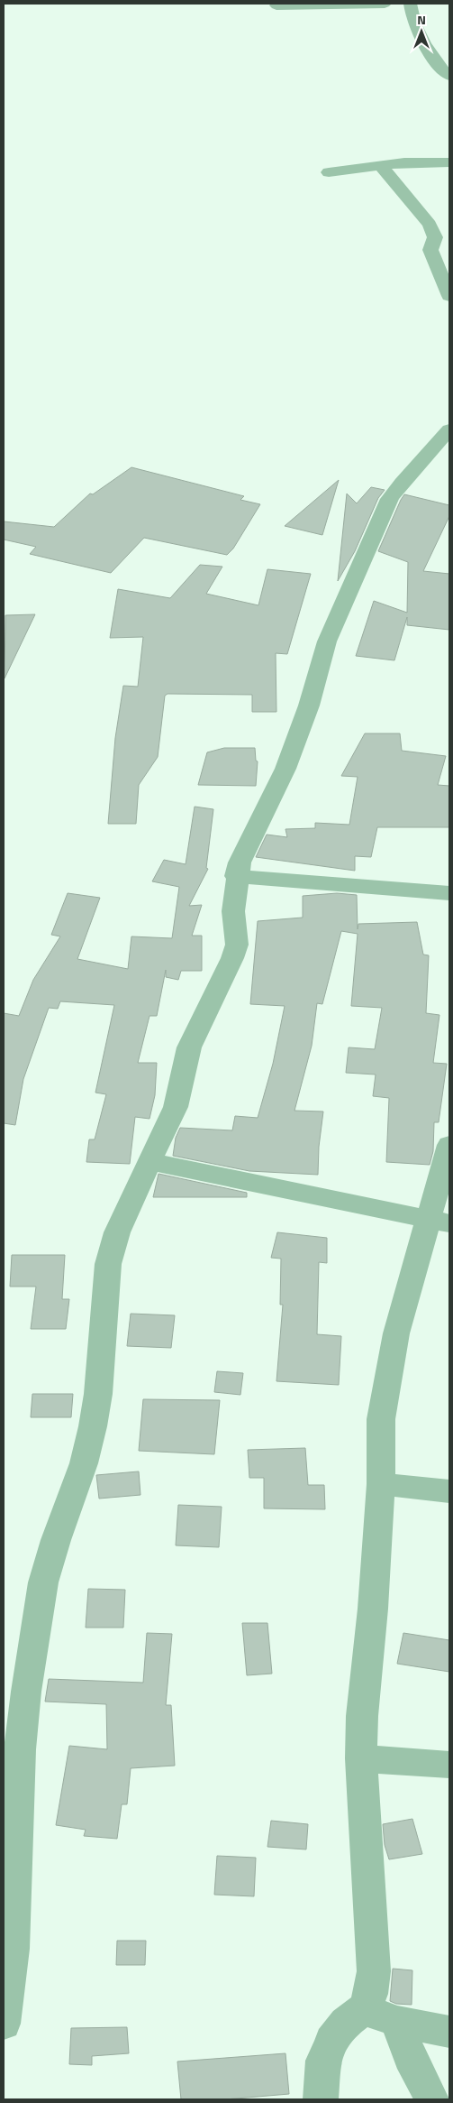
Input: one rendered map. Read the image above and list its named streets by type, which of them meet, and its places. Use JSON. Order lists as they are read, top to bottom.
{
  "north": "top"
}
